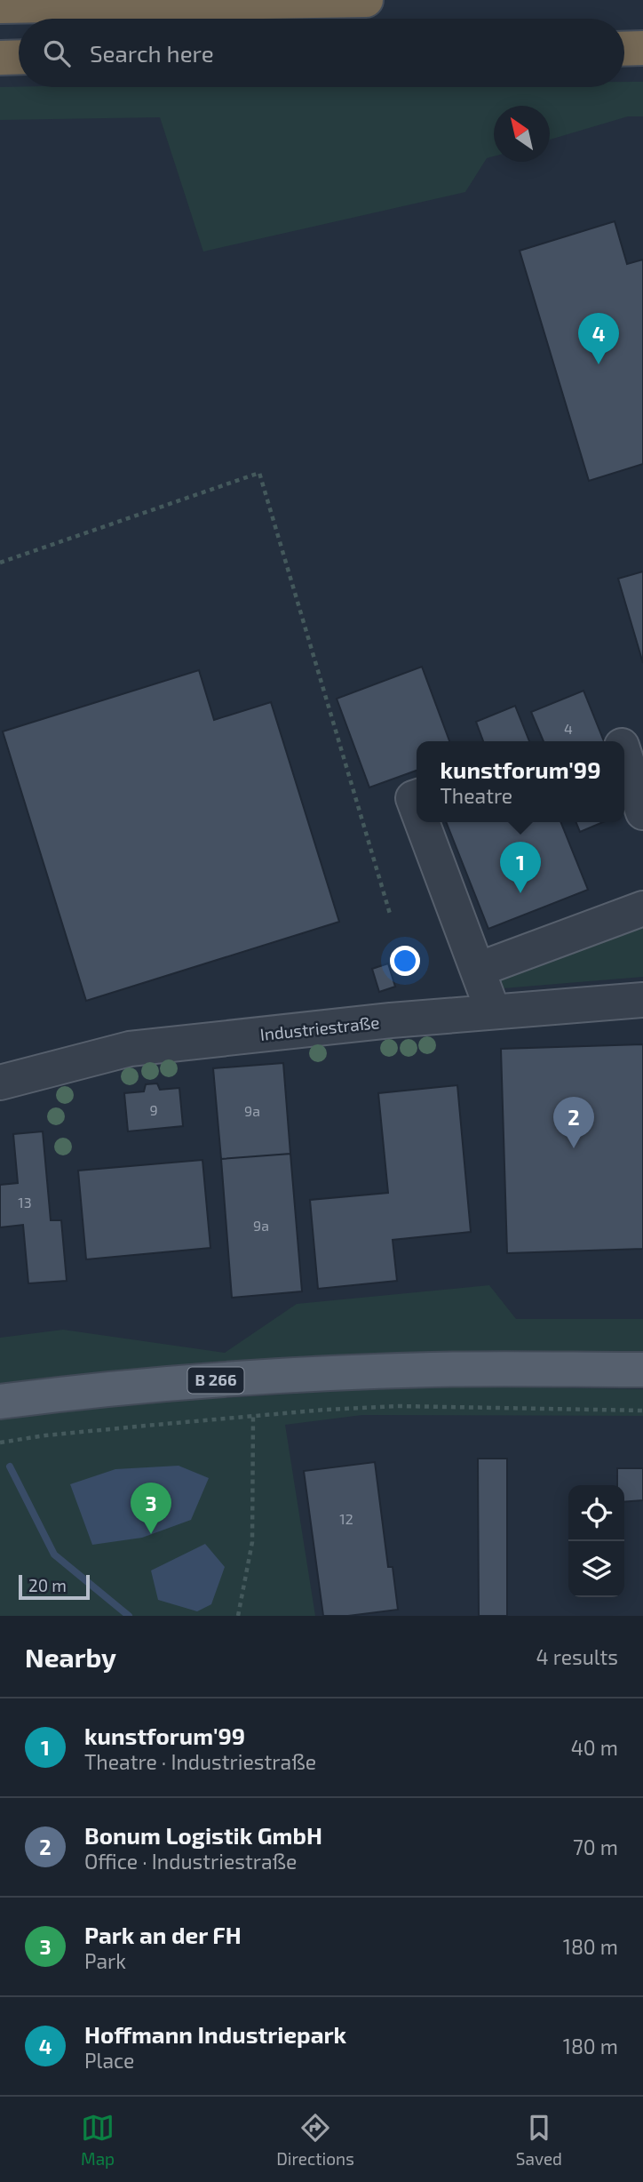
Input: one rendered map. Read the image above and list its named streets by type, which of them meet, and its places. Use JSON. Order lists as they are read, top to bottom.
{
  "streets": {
    "main road": ["B 266"],
    "street": ["Industriestraße"]
  },
  "house_numbers": [
    "4",
    "9",
    "9a",
    "13",
    "9a",
    "12"
  ],
  "scale_bar": "20 m",
  "north": "top left",
  "page": {
    "search": "Search here",
    "pins": [
      "4",
      "1",
      "2",
      "3"
    ],
    "popup": ["kunstforum'99", "Theatre"],
    "scale": "20 m",
    "heading": ["Nearby", "4 results"],
    "list": [
      {
        "mark": "1",
        "name": "kunstforum'99",
        "note": "Theatre · Industriestraße",
        "value": "40 m"
      },
      {
        "mark": "2",
        "name": "Bonum Logistik GmbH",
        "note": "Office · Industriestraße",
        "value": "70 m"
      },
      {
        "mark": "3",
        "name": "Park an der FH",
        "note": "Park",
        "value": "180 m"
      },
      {
        "mark": "4",
        "name": "Hoffmann Industriepark",
        "note": "Place",
        "value": "180 m"
      }
    ],
    "nav": ["Map", "Directions", "Saved"]
  }
}
